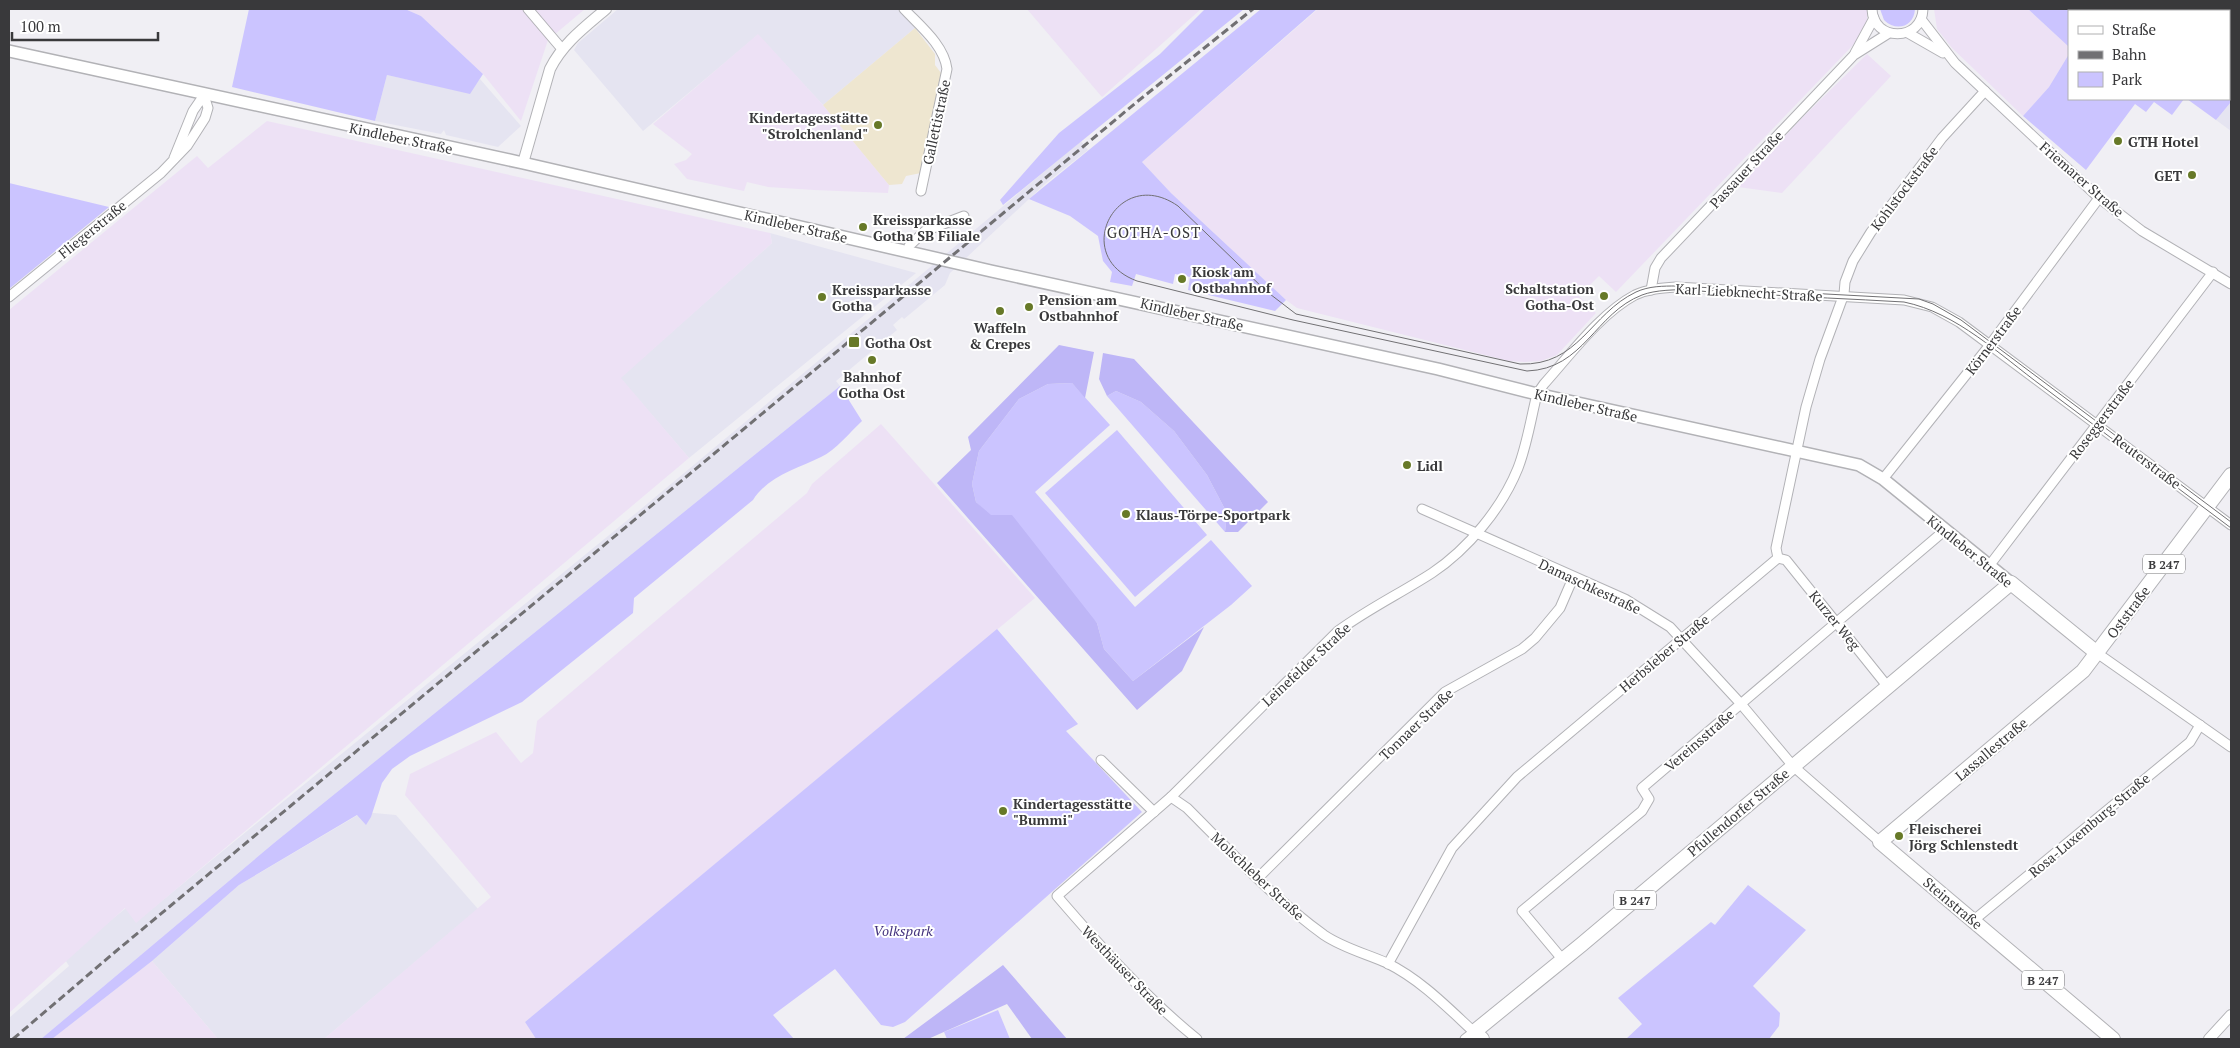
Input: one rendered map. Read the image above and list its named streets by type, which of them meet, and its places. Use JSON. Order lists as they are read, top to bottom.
{
  "streets": {
    "main road": [
      "Kindleber Straße",
      "B 247",
      "Oststraße",
      "Lassallestraße",
      "Pfullendorfer Straße",
      "Steinstraße"
    ],
    "street": [
      "Gallettistraße",
      "Passauer Straße",
      "Friemarer Straße",
      "Kohlstockstraße",
      "Fliegerstraße",
      "Karl-Liebknecht-Straße",
      "Körnerstraße",
      "Roseggerstraße",
      "Reuterstraße",
      "Damaschkestraße",
      "Kurzer Weg",
      "Herbsleber Straße",
      "Leinefelder Straße",
      "Tonnaer Straße",
      "Vereinsstraße",
      "Rosa-Luxemburg-Straße",
      "Molschleber Straße",
      "Westhäuser Straße"
    ]
  },
  "crossings": [
    ["Kindleber Straße", "Fliegerstraße"],
    ["Kindleber Straße", "Karl-Liebknecht-Straße"],
    ["Kindleber Straße", "Körnerstraße"],
    ["Kindleber Straße", "Roseggerstraße"],
    ["Kindleber Straße", "Oststraße"],
    ["Kindleber Straße", "Leinefelder Straße"],
    ["Kindleber Straße", "Vereinsstraße"],
    ["Kindleber Straße", "Lassallestraße"],
    ["Kindleber Straße", "Pfullendorfer Straße"],
    ["Kindleber Straße", "Rosa-Luxemburg-Straße"],
    ["Passauer Straße", "Friemarer Straße"],
    ["Passauer Straße", "Karl-Liebknecht-Straße"],
    ["Friemarer Straße", "Kohlstockstraße"],
    ["Friemarer Straße", "Körnerstraße"],
    ["Friemarer Straße", "Roseggerstraße"],
    ["Kohlstockstraße", "Karl-Liebknecht-Straße"],
    ["Karl-Liebknecht-Straße", "Körnerstraße"],
    ["Karl-Liebknecht-Straße", "Reuterstraße"],
    ["Karl-Liebknecht-Straße", "Leinefelder Straße"],
    ["Körnerstraße", "Reuterstraße"],
    ["Roseggerstraße", "Reuterstraße"],
    ["Reuterstraße", "Oststraße"],
    ["Damaschkestraße", "Herbsleber Straße"],
    ["Damaschkestraße", "Leinefelder Straße"],
    ["Damaschkestraße", "Tonnaer Straße"],
    ["Damaschkestraße", "Vereinsstraße"],
    ["Damaschkestraße", "Pfullendorfer Straße"],
    ["Damaschkestraße", "Steinstraße"],
    ["Oststraße", "Lassallestraße"],
    ["Kurzer Weg", "Herbsleber Straße"],
    ["Kurzer Weg", "Vereinsstraße"],
    ["Kurzer Weg", "Pfullendorfer Straße"],
    ["Herbsleber Straße", "Molschleber Straße"],
    ["Leinefelder Straße", "Molschleber Straße"],
    ["Leinefelder Straße", "Westhäuser Straße"],
    ["Tonnaer Straße", "Molschleber Straße"],
    ["Vereinsstraße", "Pfullendorfer Straße"],
    ["Lassallestraße", "Steinstraße"],
    ["Pfullendorfer Straße", "Molschleber Straße"],
    ["Pfullendorfer Straße", "Steinstraße"],
    ["Rosa-Luxemburg-Straße", "Steinstraße"]
  ],
  "districts": ["GOTHA-OST"],
  "parks": ["Volkspark"],
  "places": {
    "other": [
      "Kindertagesstätte \"Strolchenland\"",
      "GTH Hotel",
      "GET",
      "Kreissparkasse Gotha SB Filiale",
      "Kiosk am Ostbahnhof",
      "Schaltstation Gotha-Ost",
      "Kreissparkasse Gotha",
      "Pension am Ostbahnhof",
      "Waffeln & Crepes",
      "Bahnhof Gotha Ost",
      "Lidl",
      "Klaus-Törpe-Sportpark",
      "Kindertagesstätte \"Bummi\"",
      "Fleischerei Jörg Schlenstedt"
    ],
    "transit": ["Gotha Ost"]
  },
  "legend": ["Straße", "Bahn", "Park"],
  "scale_bar": "100 m"
}
